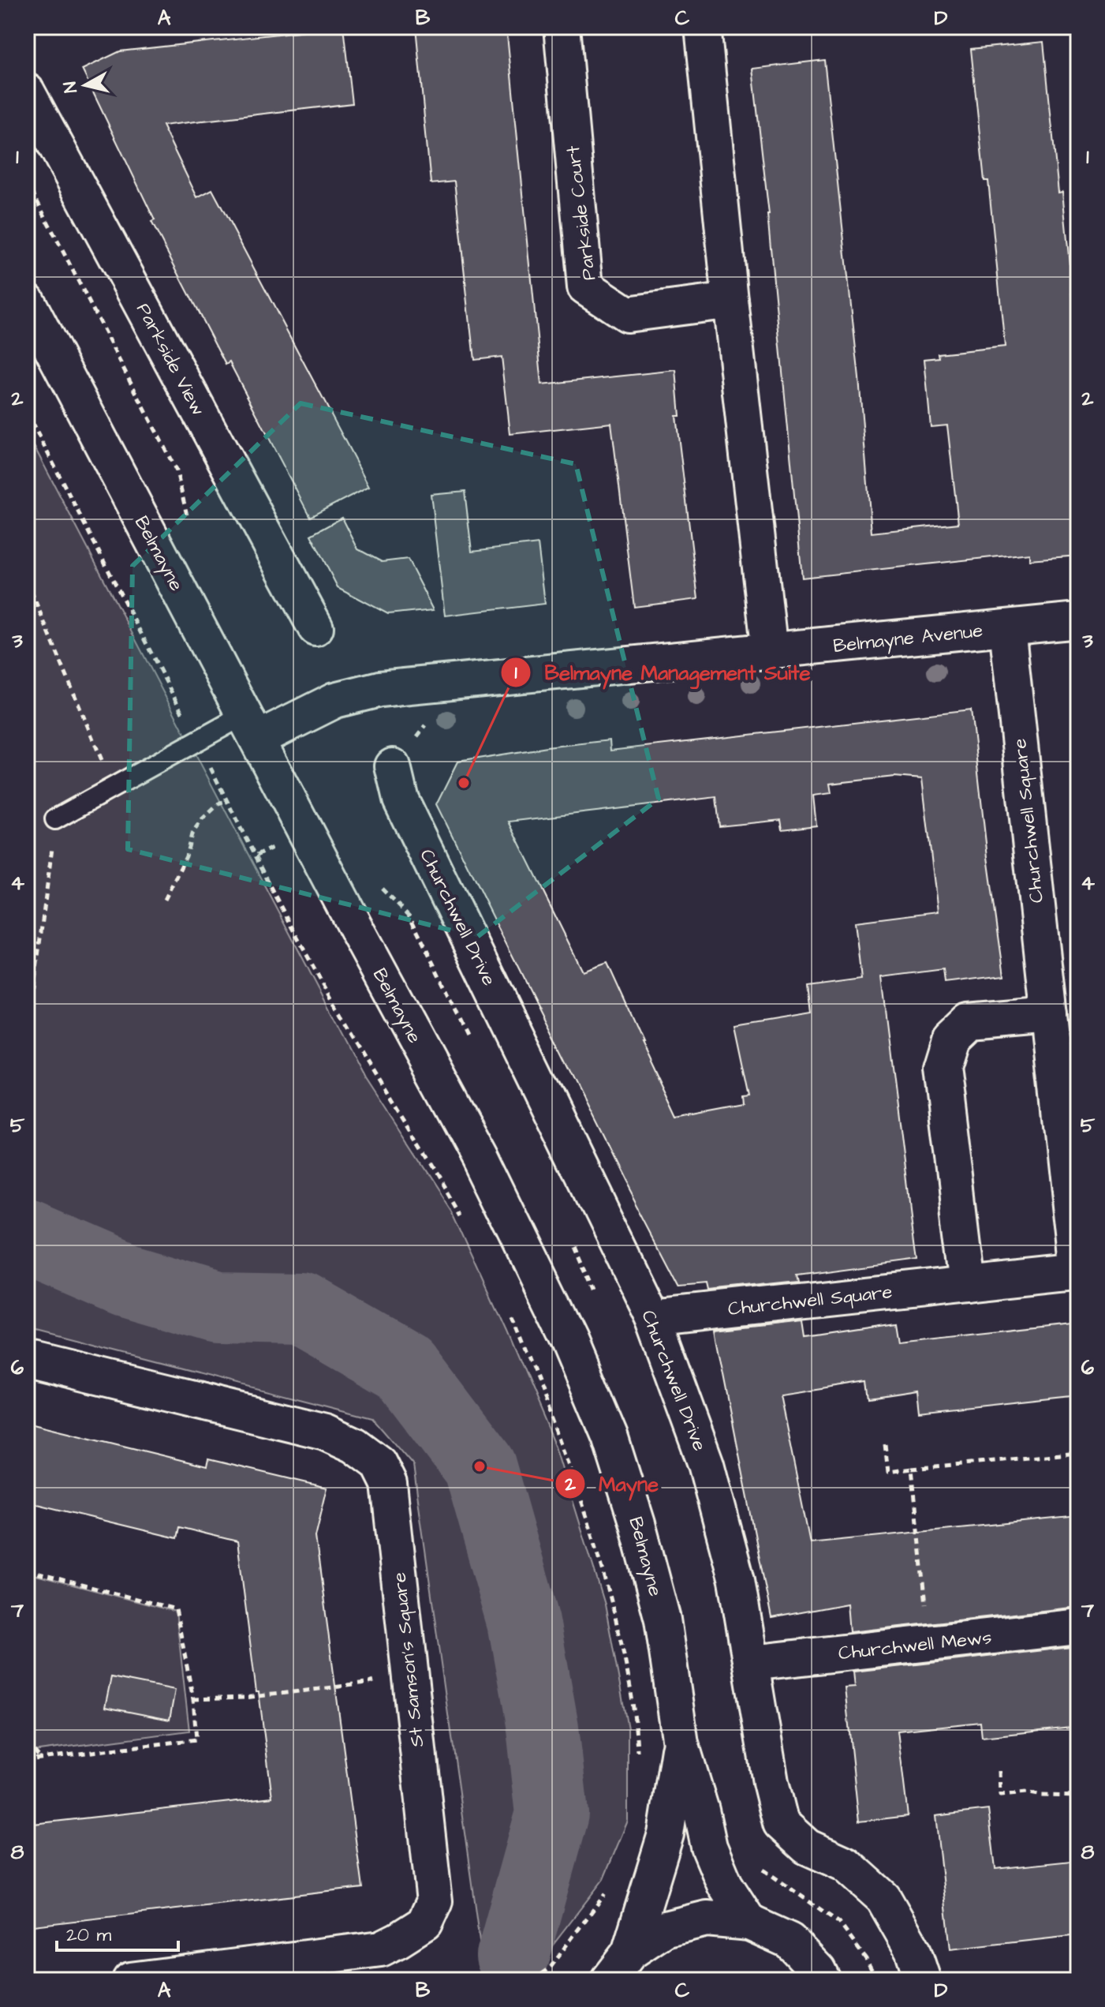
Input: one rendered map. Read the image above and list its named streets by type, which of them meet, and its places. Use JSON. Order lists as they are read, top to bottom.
{
  "streets": {
    "street": [
      "Parkside Court",
      "Parkside View",
      "Belmayne",
      "Belmayne Avenue",
      "Churchwell Square",
      "Churchwell Drive",
      "Churchwell Mews",
      "St Samson's Square"
    ]
  },
  "crossings": [
    ["Belmayne", "Belmayne Avenue"],
    ["Belmayne Avenue", "Churchwell Square"],
    ["Churchwell Square", "Churchwell Drive"],
    ["Churchwell Drive", "Churchwell Mews"]
  ],
  "places": ["Belmayne Management Suite", "Mayne"],
  "scale_bar": "20 m",
  "north": "left",
  "grid": {
    "columns": [
      "A",
      "B",
      "C",
      "D"
    ],
    "rows": [
      "1",
      "2",
      "3",
      "4",
      "5",
      "6",
      "7",
      "8"
    ]
  }
}
